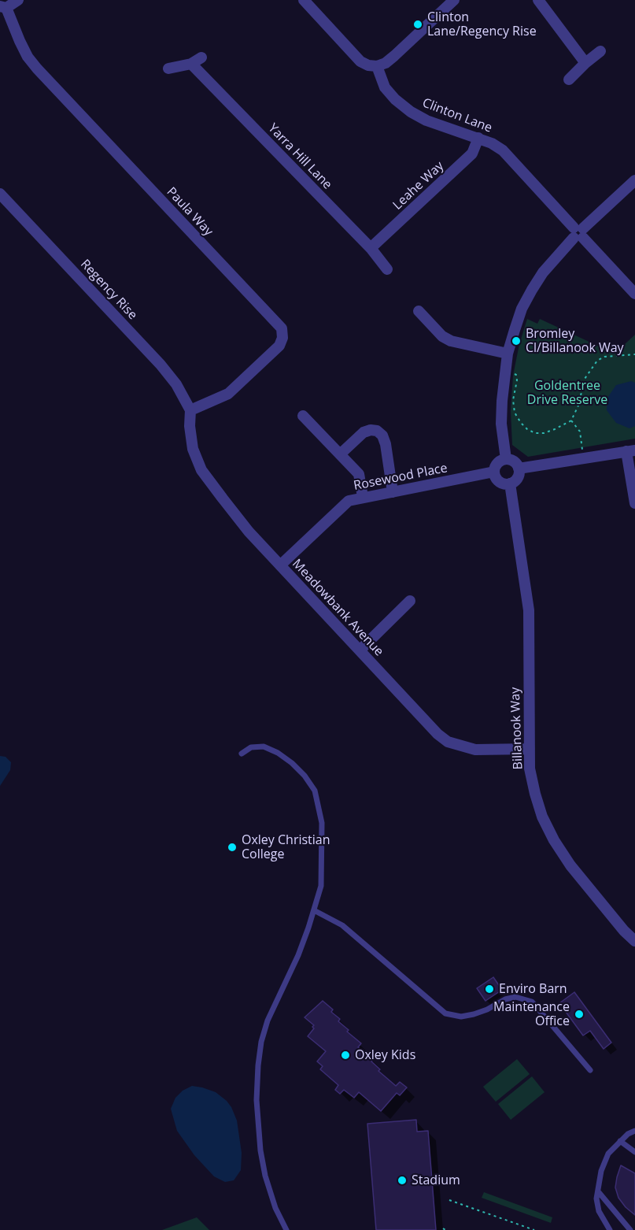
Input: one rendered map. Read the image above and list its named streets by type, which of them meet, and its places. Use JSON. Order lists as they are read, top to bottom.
{
  "streets": {
    "street": [
      "Clinton Lane",
      "Yarra Hill Lane",
      "Leahe Way",
      "Paula Way",
      "Regency Rise",
      "Rosewood Place",
      "Meadowbank Avenue",
      "Billanook Way"
    ]
  },
  "crossings": [
    ["Clinton Lane", "Leahe Way"],
    ["Yarra Hill Lane", "Leahe Way"],
    ["Paula Way", "Regency Rise"],
    ["Paula Way", "Meadowbank Avenue"],
    ["Regency Rise", "Meadowbank Avenue"],
    ["Rosewood Place", "Meadowbank Avenue"],
    ["Rosewood Place", "Billanook Way"],
    ["Meadowbank Avenue", "Billanook Way"]
  ],
  "parks": ["Goldentree Drive Reserve"],
  "places": [
    "Clinton Lane/Regency Rise",
    "Bromley Cl/Billanook Way",
    "Oxley Christian College",
    "Enviro Barn",
    "Maintenance Office",
    "Oxley Kids",
    "Stadium"
  ]
}
